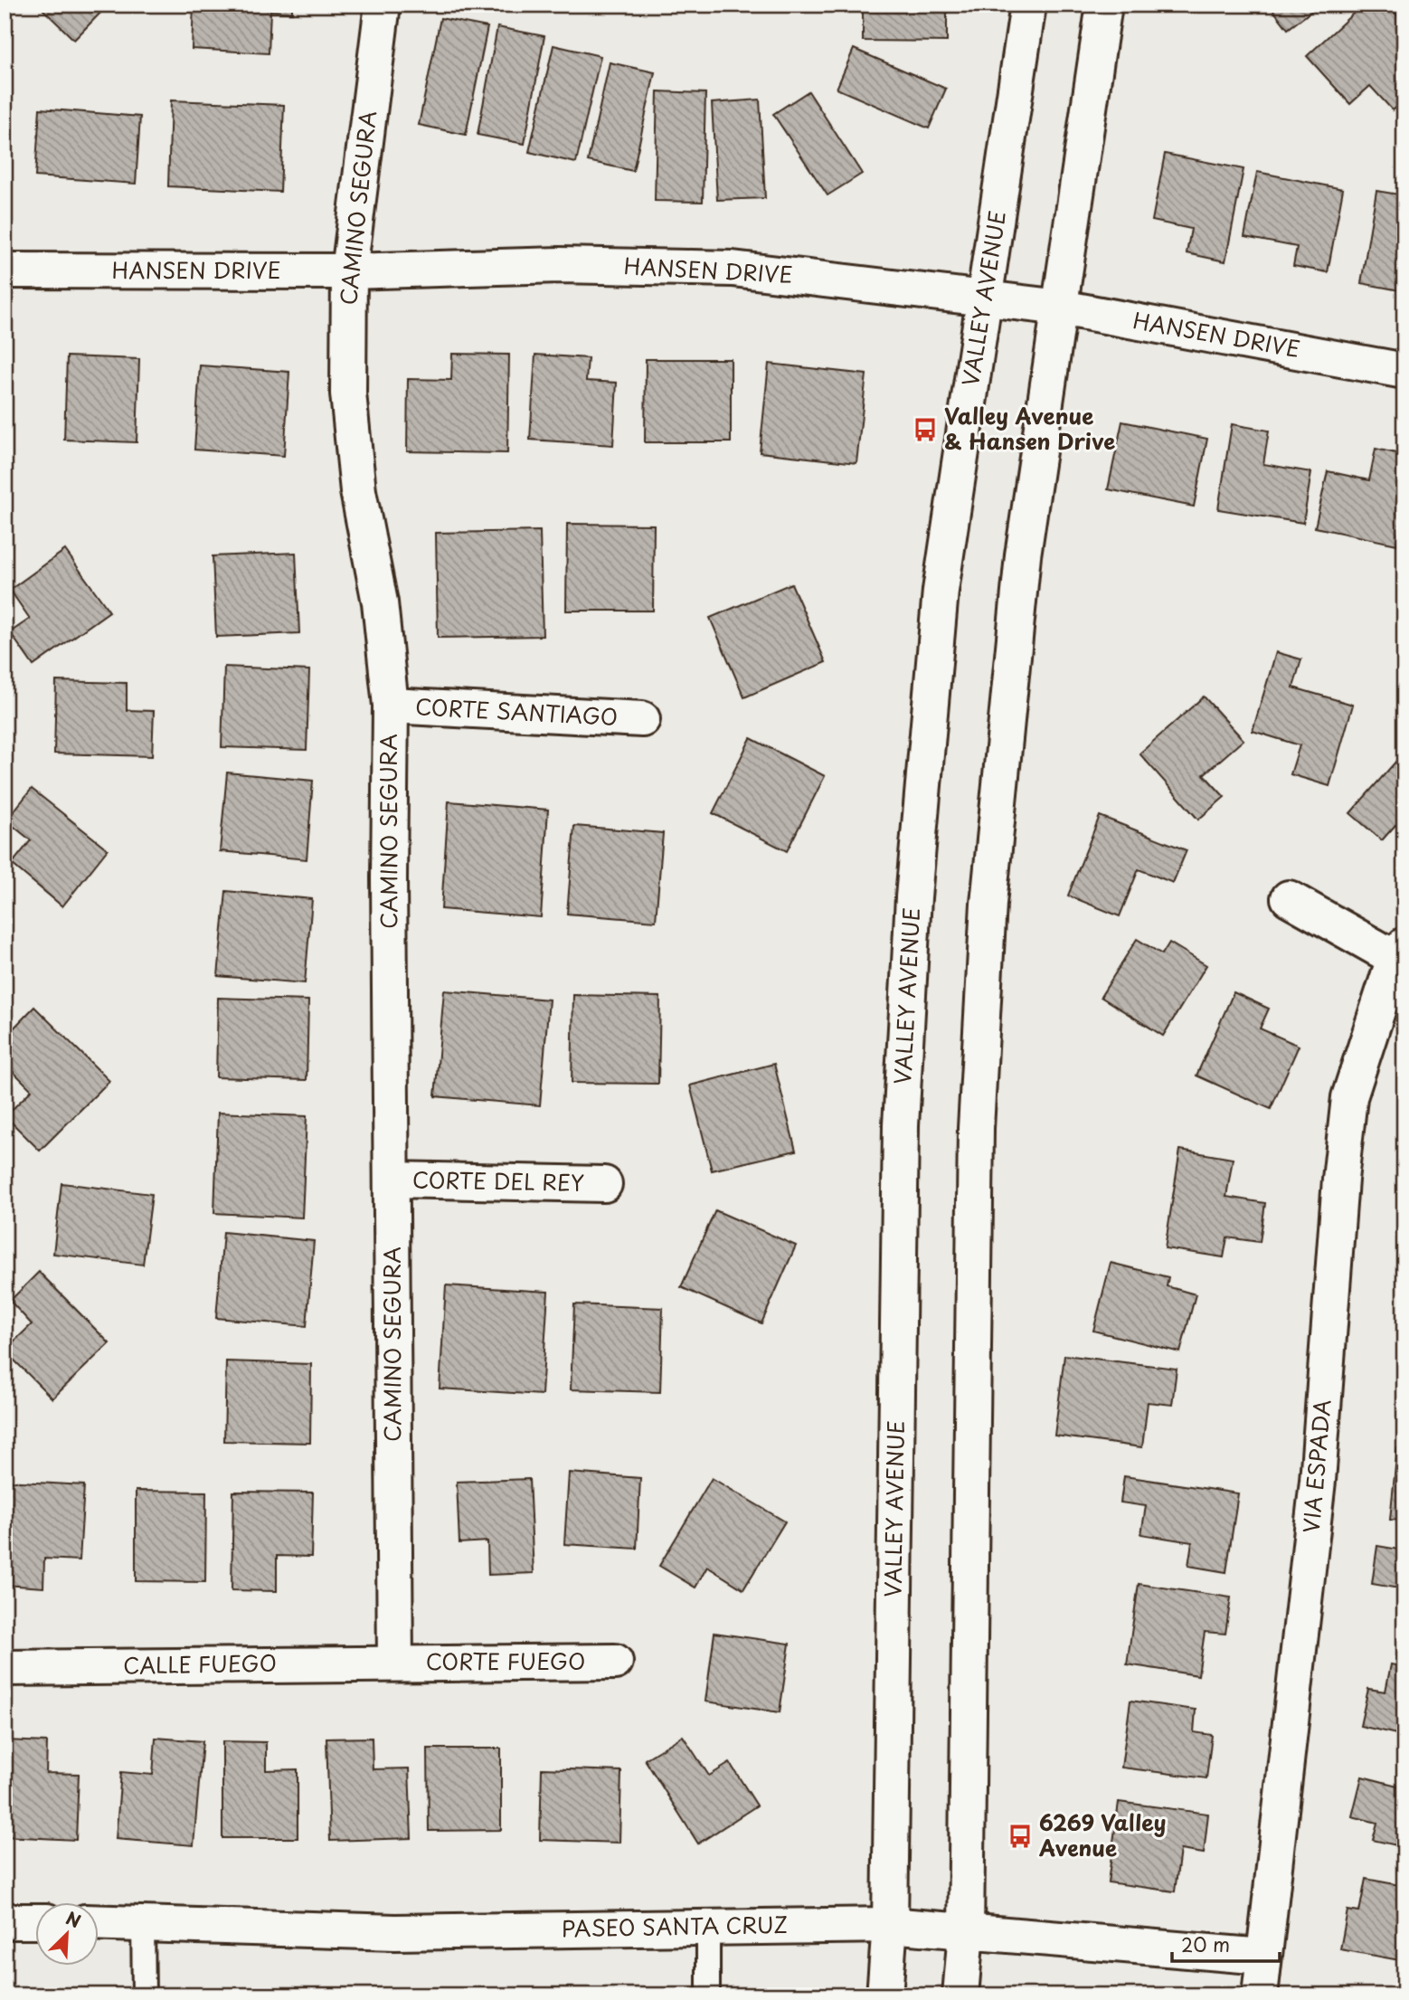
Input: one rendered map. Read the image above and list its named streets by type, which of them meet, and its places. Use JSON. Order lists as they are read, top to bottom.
{
  "streets": {
    "street": [
      "CAMINO SEGURA",
      "HANSEN DRIVE",
      "VALLEY AVENUE",
      "CORTE SANTIAGO",
      "CORTE DEL REY",
      "VIA ESPADA",
      "CORTE FUEGO",
      "CALLE FUEGO",
      "PASEO SANTA CRUZ"
    ]
  },
  "crossings": [
    ["CAMINO SEGURA", "HANSEN DRIVE"],
    ["CAMINO SEGURA", "CORTE SANTIAGO"],
    ["CAMINO SEGURA", "CORTE DEL REY"],
    ["CAMINO SEGURA", "CORTE FUEGO"],
    ["CAMINO SEGURA", "CALLE FUEGO"],
    ["HANSEN DRIVE", "VALLEY AVENUE"],
    ["VALLEY AVENUE", "PASEO SANTA CRUZ"],
    ["VIA ESPADA", "PASEO SANTA CRUZ"],
    ["CORTE FUEGO", "CALLE FUEGO"]
  ],
  "places": {
    "bus stop": ["Valley Avenue & Hansen Drive", "6269 Valley Avenue"]
  },
  "scale_bar": "20 m",
  "north": "top right"
}
